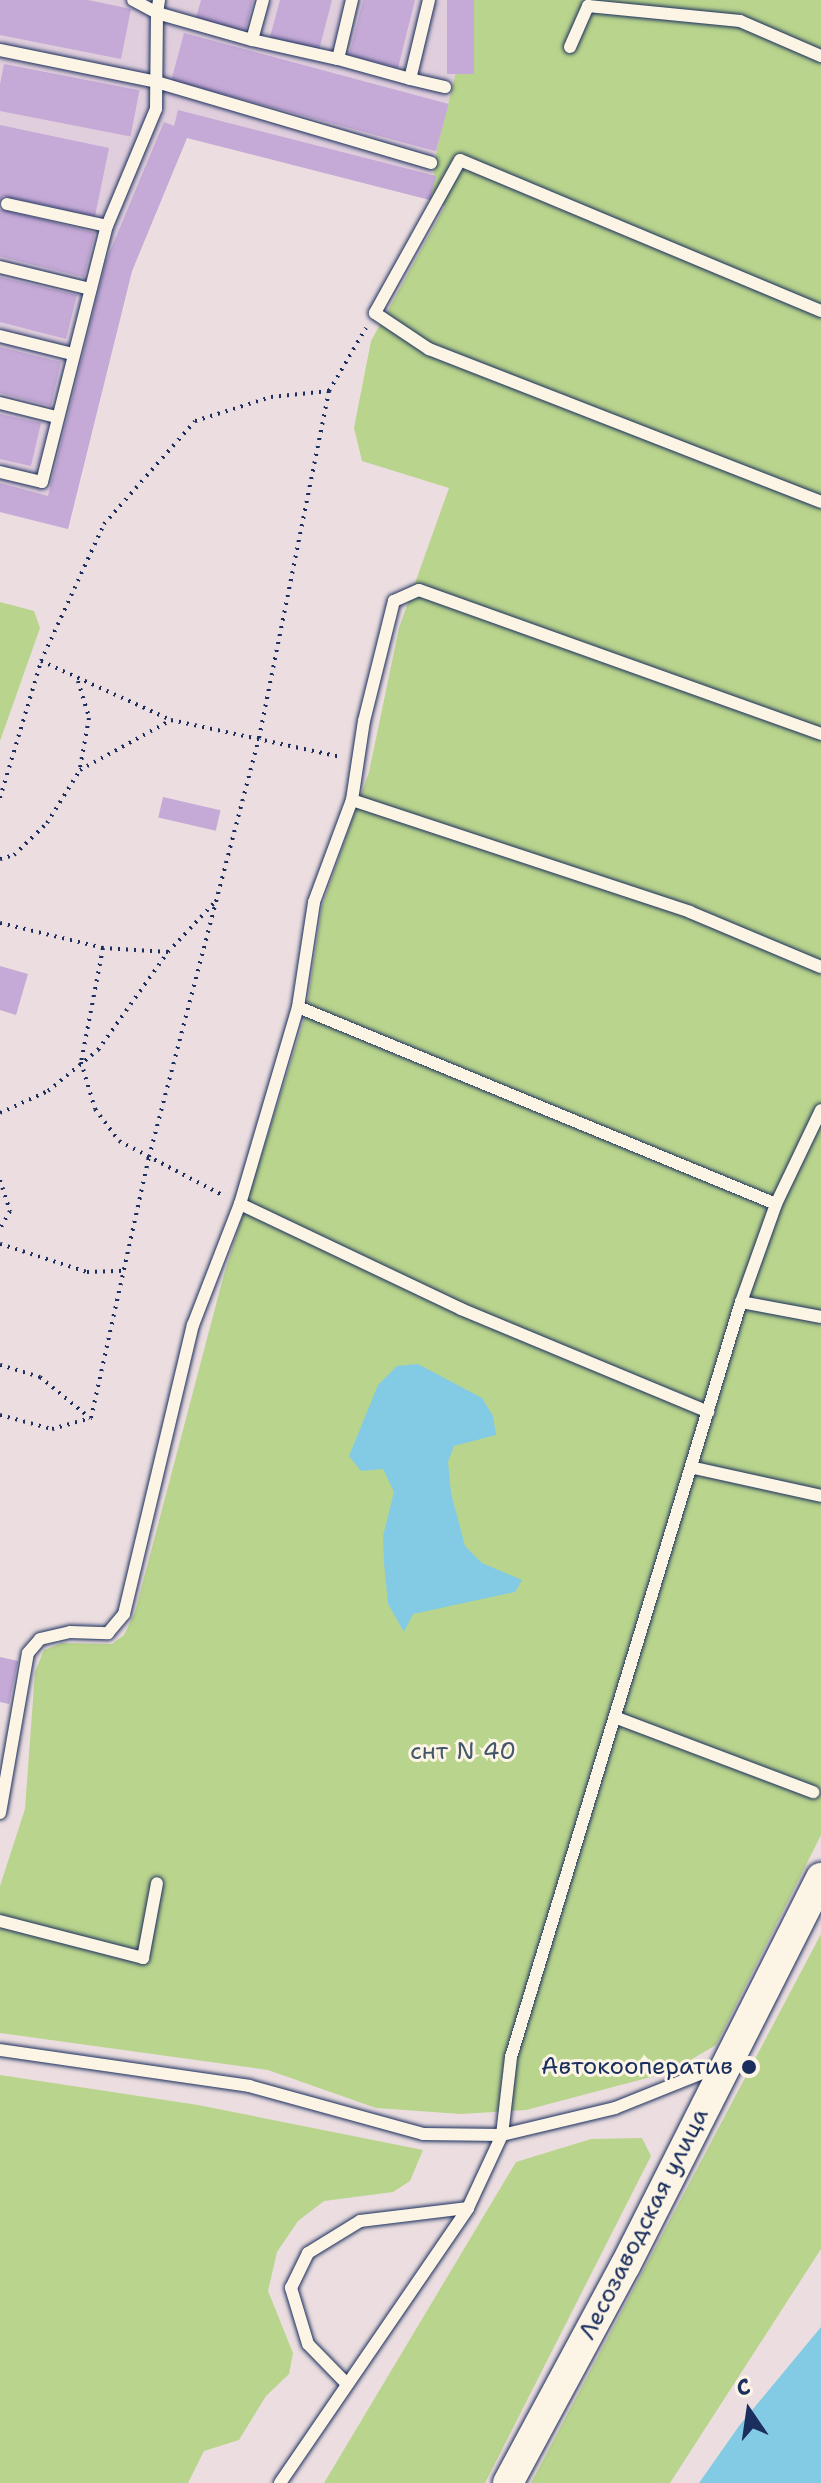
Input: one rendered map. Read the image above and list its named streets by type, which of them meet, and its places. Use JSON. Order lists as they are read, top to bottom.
{
  "streets": {
    "street": ["Лесозаводская улица"]
  },
  "parks": ["снт N 40"],
  "places": ["Автокооператив"],
  "north": "top"
}
